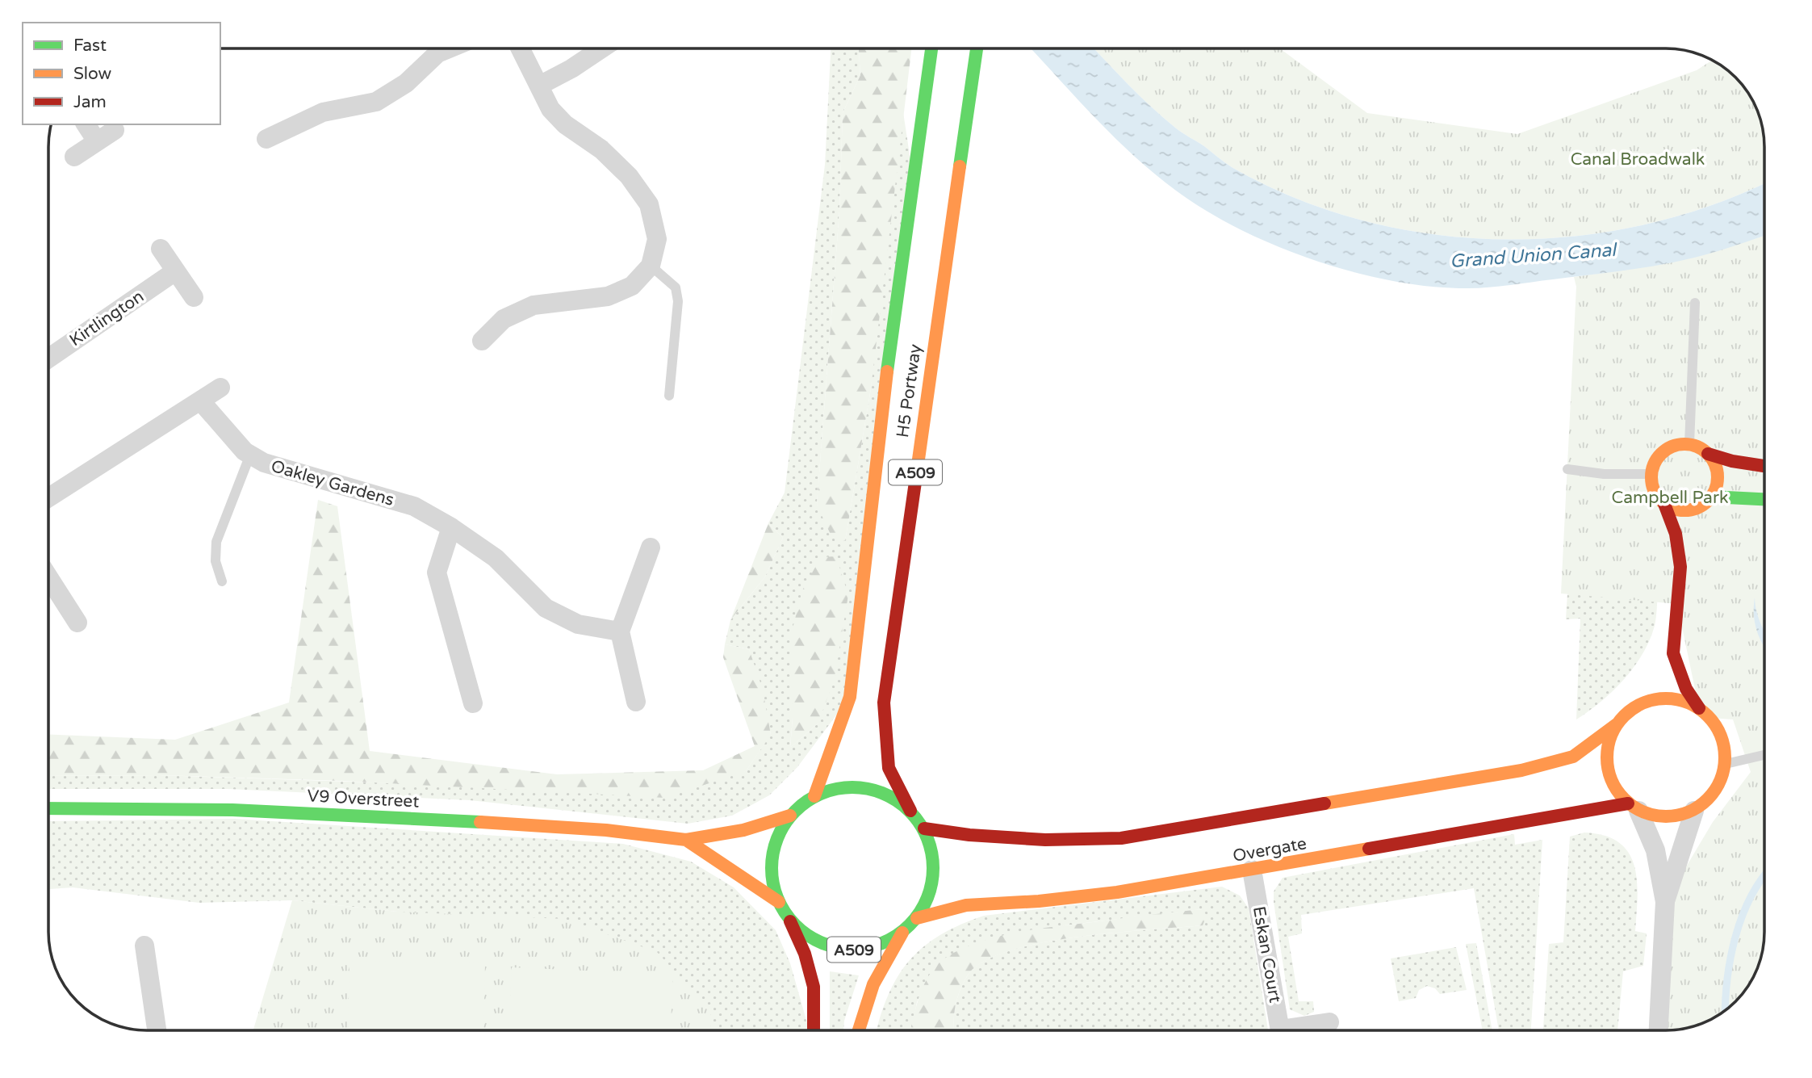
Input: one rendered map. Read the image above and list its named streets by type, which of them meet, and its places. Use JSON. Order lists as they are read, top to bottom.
{
  "streets": {
    "street": [
      "Kirtlington",
      "H5 Portway",
      "A509",
      "Oakley Gardens",
      "V9 Overstreet",
      "Overgate",
      "Eskan Court"
    ]
  },
  "crossings": [
    ["H5 Portway", "A509"],
    ["H5 Portway", "V9 Overstreet"],
    ["H5 Portway", "Overgate"],
    ["A509", "V9 Overstreet"],
    ["A509", "Overgate"],
    ["V9 Overstreet", "Overgate"],
    ["Overgate", "Eskan Court"]
  ],
  "water": ["Grand Union Canal"],
  "parks": ["Canal Broadwalk", "Campbell Park"],
  "legend": ["Fast", "Slow", "Jam"]
}
